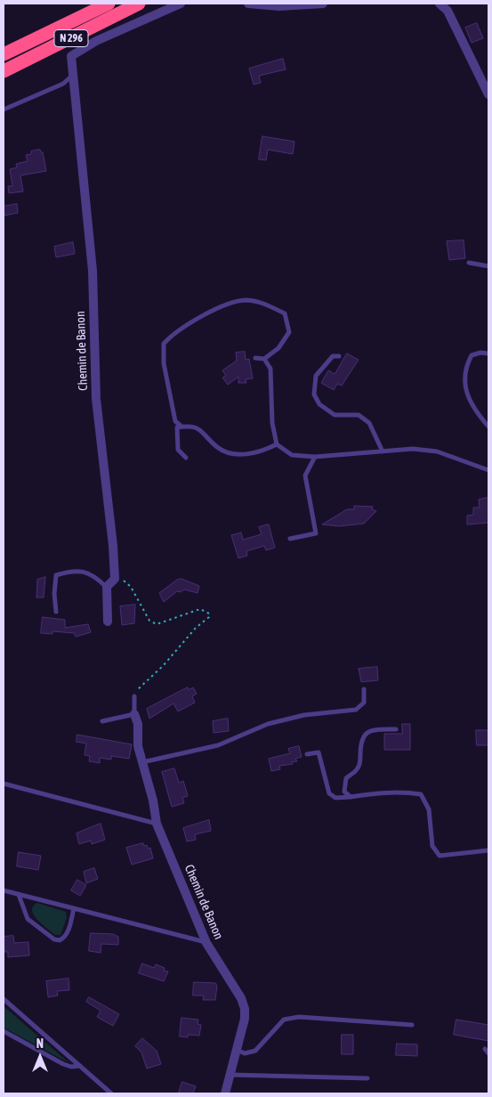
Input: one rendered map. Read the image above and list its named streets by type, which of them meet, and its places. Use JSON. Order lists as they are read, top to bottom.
{
  "streets": {
    "highway": ["N 296"],
    "street": ["Chemin de Banon"]
  },
  "north": "top"
}
